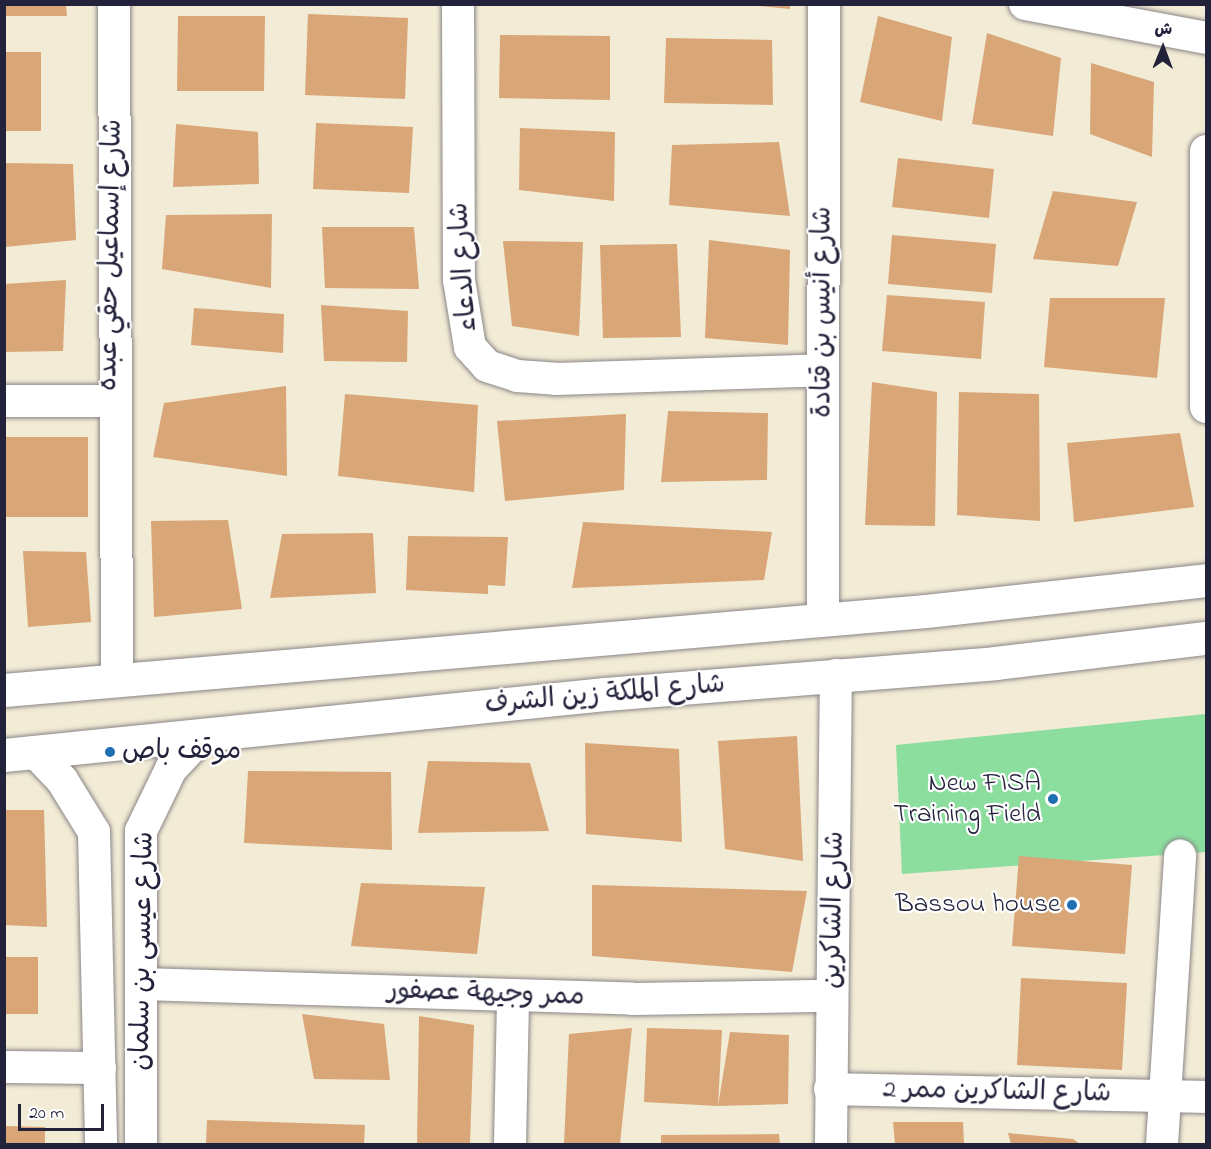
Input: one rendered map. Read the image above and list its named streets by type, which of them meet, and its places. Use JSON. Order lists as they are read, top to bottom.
{
  "streets": {
    "main road": ["شارع الملكة زين الشرف"],
    "street": [
      "شارع إسماعيل حقي عبده",
      "شارع الدعاء",
      "شارع أنيس بن قتادة",
      "شارع الشاكرين",
      "شارع عيسى بن سلمان",
      "ممر وجيهة عصفور",
      "شارع الشاكرين ممر 2"
    ]
  },
  "crossings": [
    ["شارع الدعاء", "شارع أنيس بن قتادة"],
    ["شارع أنيس بن قتادة", "شارع الملكة زين الشرف"],
    ["شارع الملكة زين الشرف", "شارع الشاكرين"],
    ["شارع الملكة زين الشرف", "شارع عيسى بن سلمان"],
    ["شارع الشاكرين", "ممر وجيهة عصفور"],
    ["شارع الشاكرين", "شارع الشاكرين ممر 2"],
    ["شارع عيسى بن سلمان", "ممر وجيهة عصفور"]
  ],
  "places": ["موقف باص", "New FISA Training Field", "Bassou house"],
  "scale_bar": "20 m",
  "north": "top"
}
